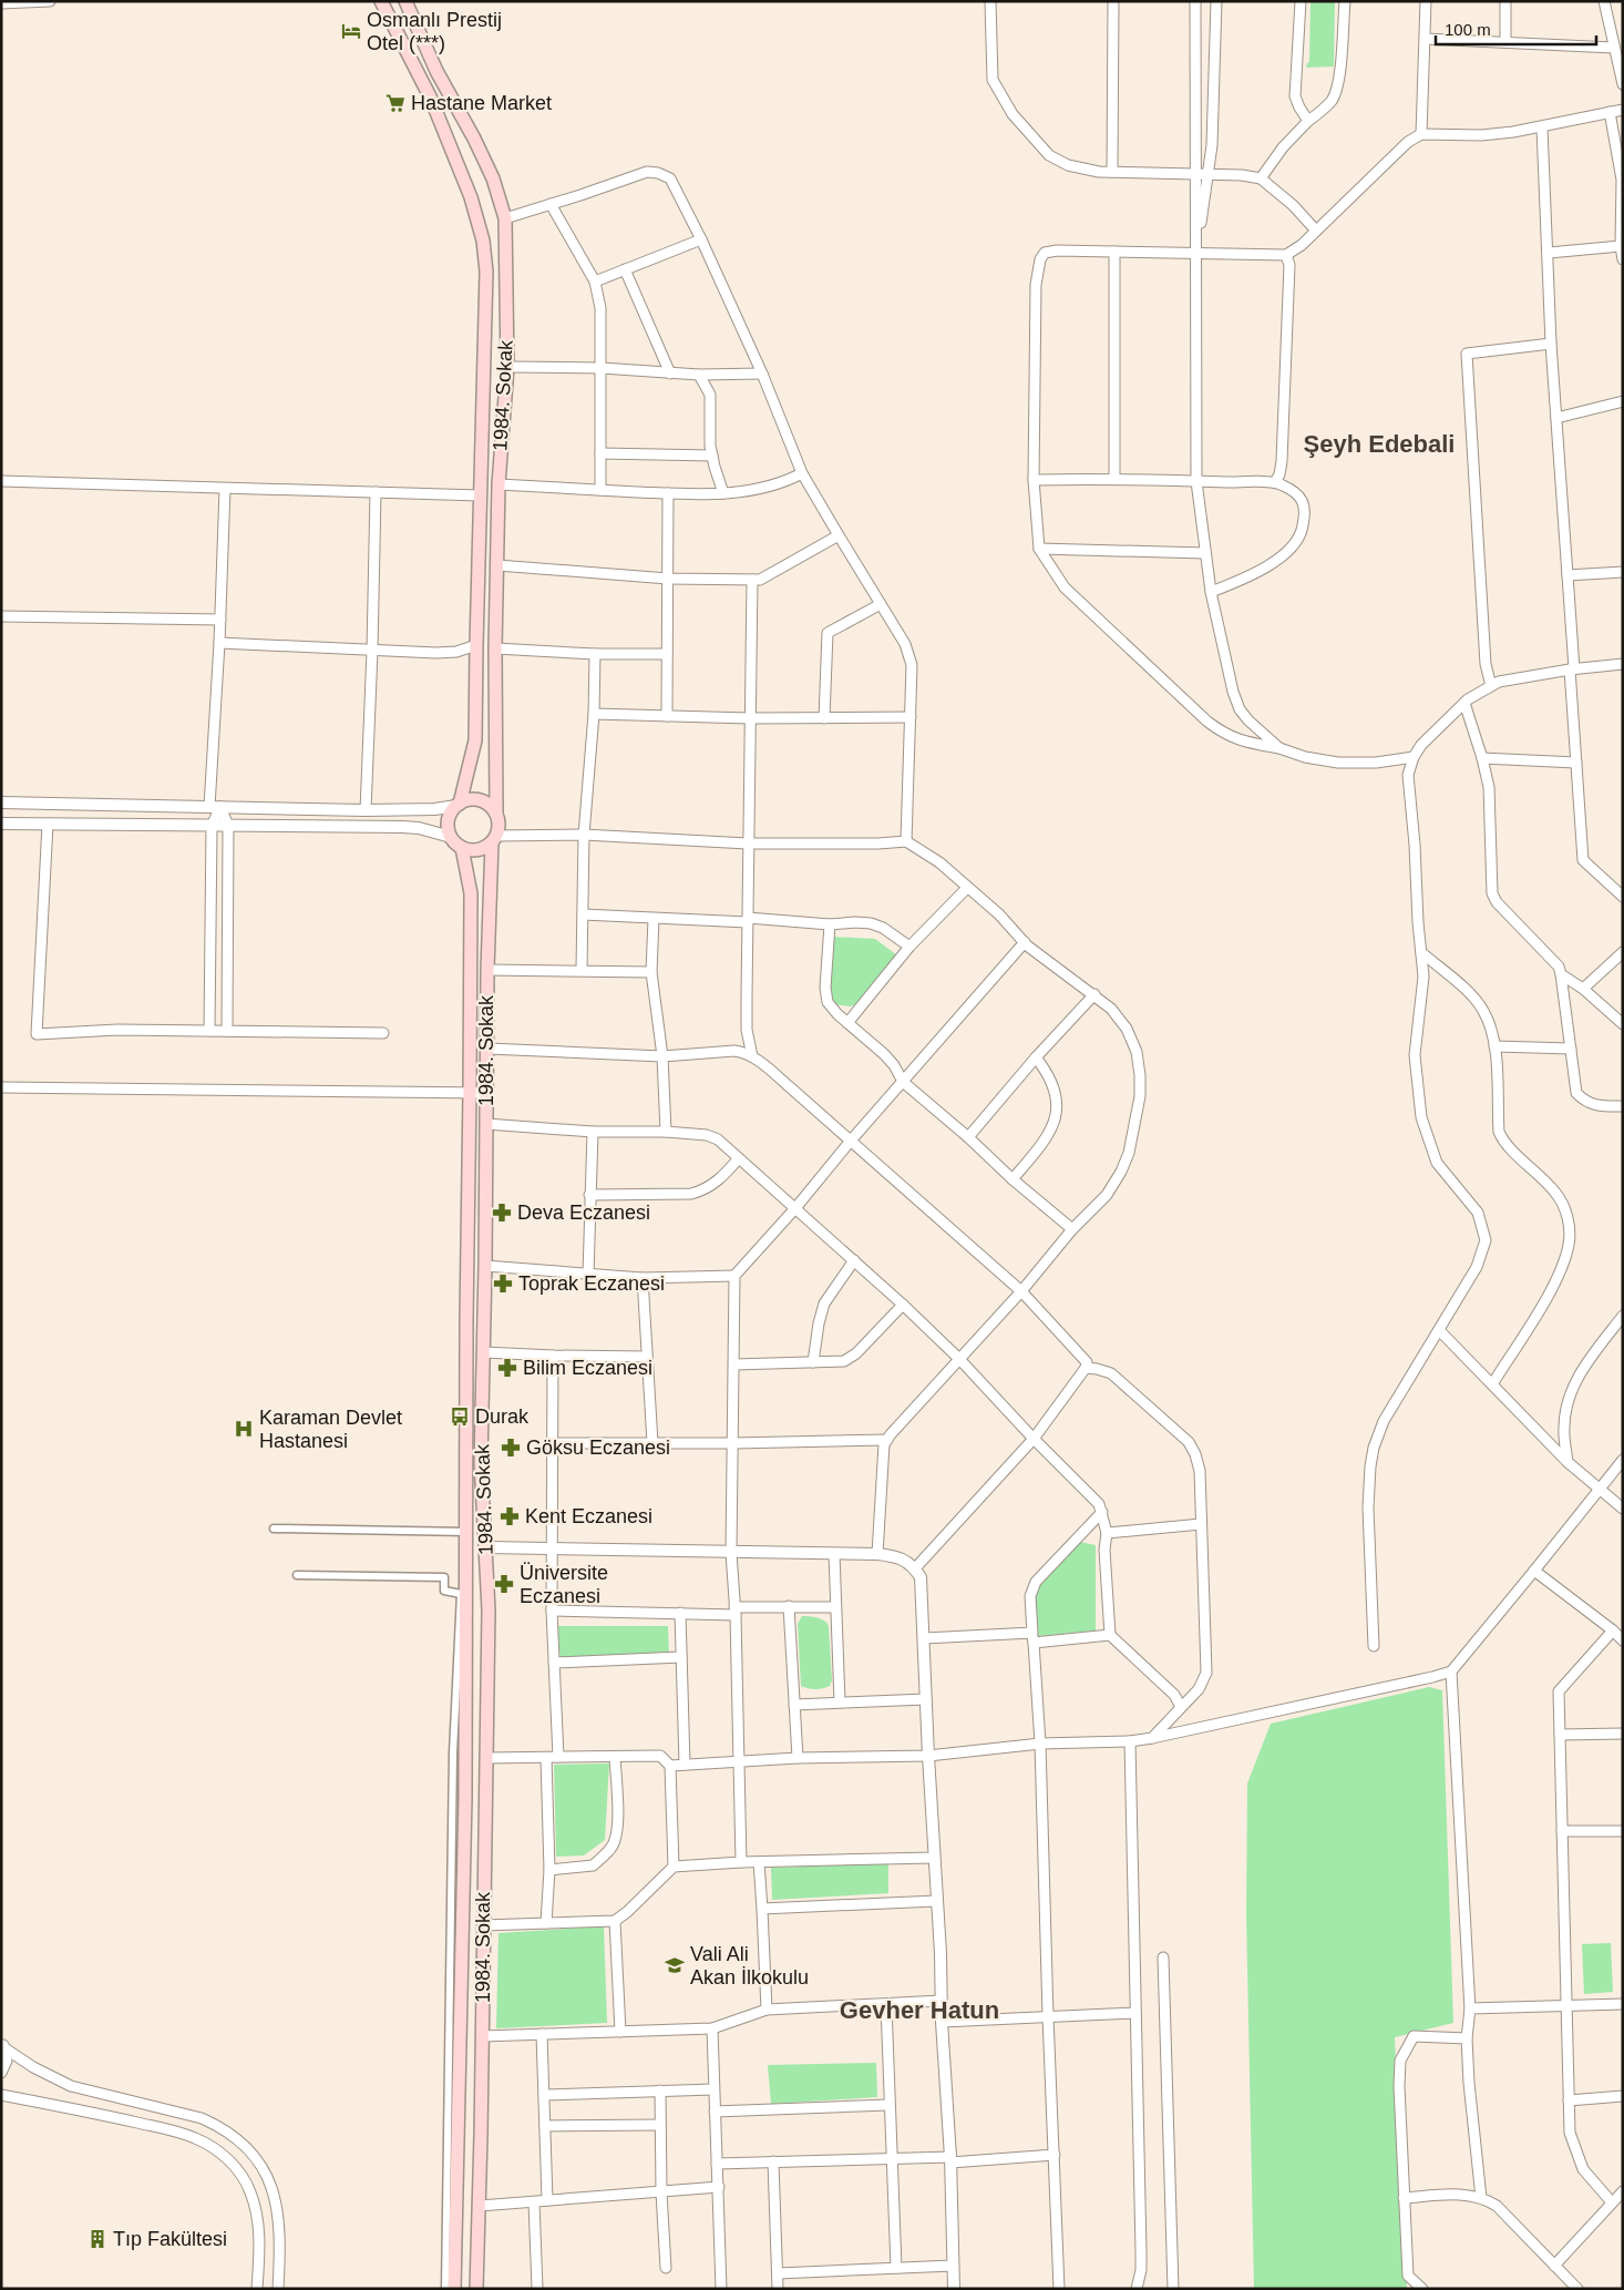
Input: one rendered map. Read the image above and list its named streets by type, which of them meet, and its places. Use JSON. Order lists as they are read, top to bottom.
{
  "streets": {
    "main road": ["1984. Sokak"]
  },
  "districts": ["Şeyh Edebali", "Gevher Hatun"],
  "places": {
    "hotel": ["Osmanlı Prestij Otel (***)"],
    "supermarket": ["Hastane Market"],
    "pharmacy": [
      "Deva Eczanesi",
      "Toprak Eczanesi",
      "Bilim Eczanesi",
      "Göksu Eczanesi",
      "Kent Eczanesi",
      "Üniversite Eczanesi"
    ],
    "bus stop": ["Durak"],
    "hospital": ["Karaman Devlet Hastanesi"],
    "school or university": ["Vali Ali Akan İlkokulu"],
    "building": ["Tıp Fakültesi"]
  },
  "scale_bar": "100 m"
}
